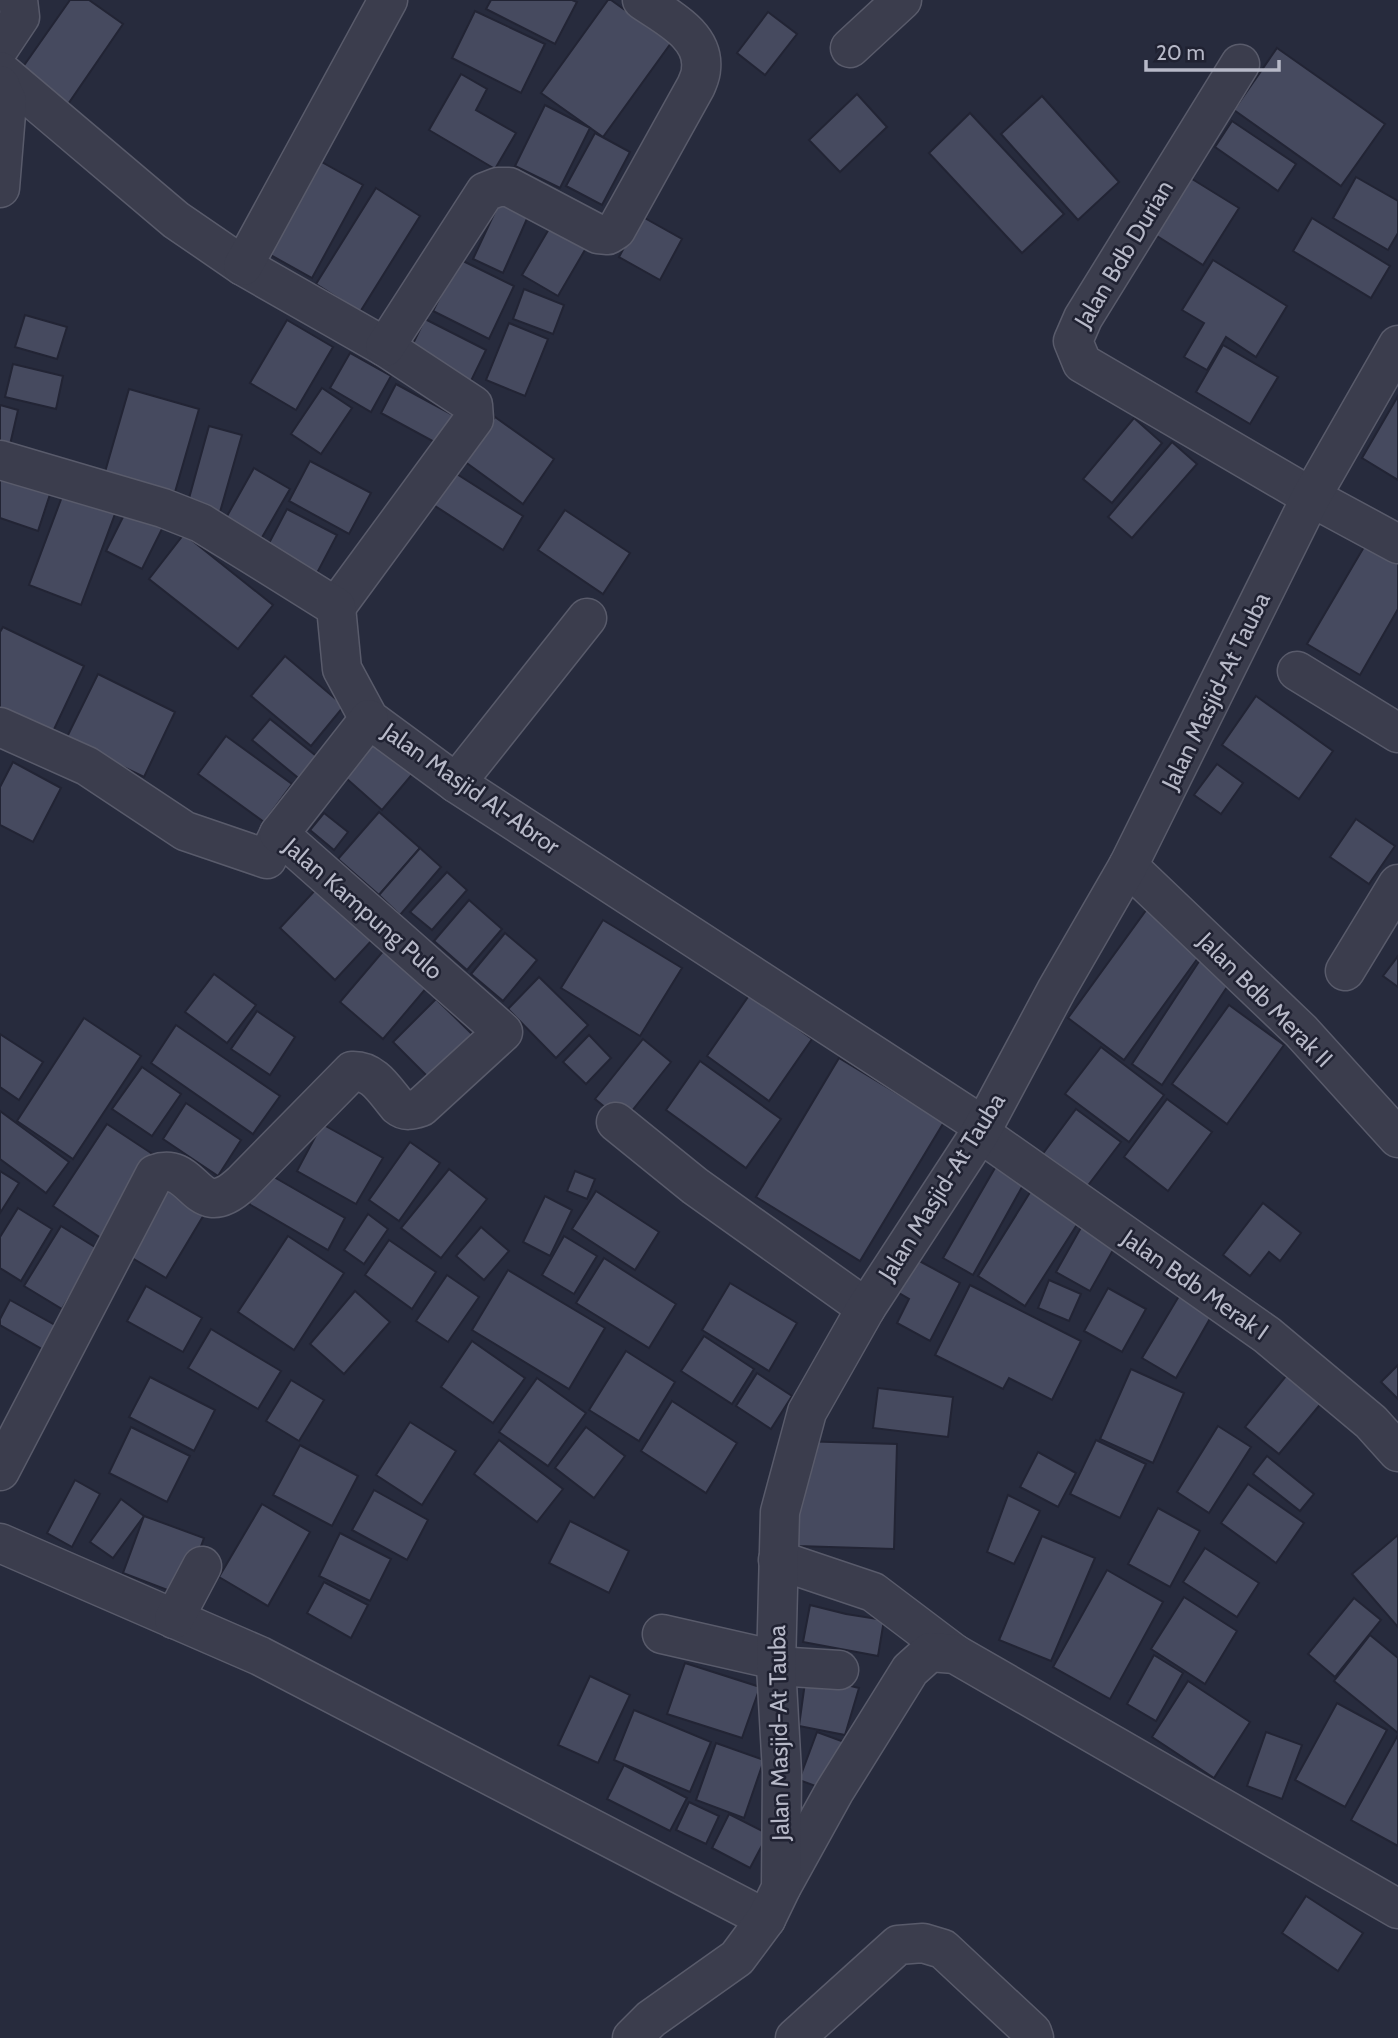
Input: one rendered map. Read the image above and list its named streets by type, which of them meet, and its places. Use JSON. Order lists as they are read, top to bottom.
{
  "streets": {
    "street": [
      "Jalan Bdb Durian",
      "Jalan Masjid-At Tauba",
      "Jalan Masjid Al-Abror",
      "Jalan Kampung Pulo",
      "Jalan Bdb Merak II",
      "Jalan Bdb Merak I"
    ]
  },
  "crossings": [
    ["Jalan Bdb Durian", "Jalan Masjid-At Tauba"],
    ["Jalan Masjid-At Tauba", "Jalan Masjid Al-Abror"],
    ["Jalan Masjid-At Tauba", "Jalan Bdb Merak II"],
    ["Jalan Masjid-At Tauba", "Jalan Bdb Merak I"],
    ["Jalan Masjid Al-Abror", "Jalan Bdb Merak I"]
  ],
  "scale_bar": "20 m"
}
